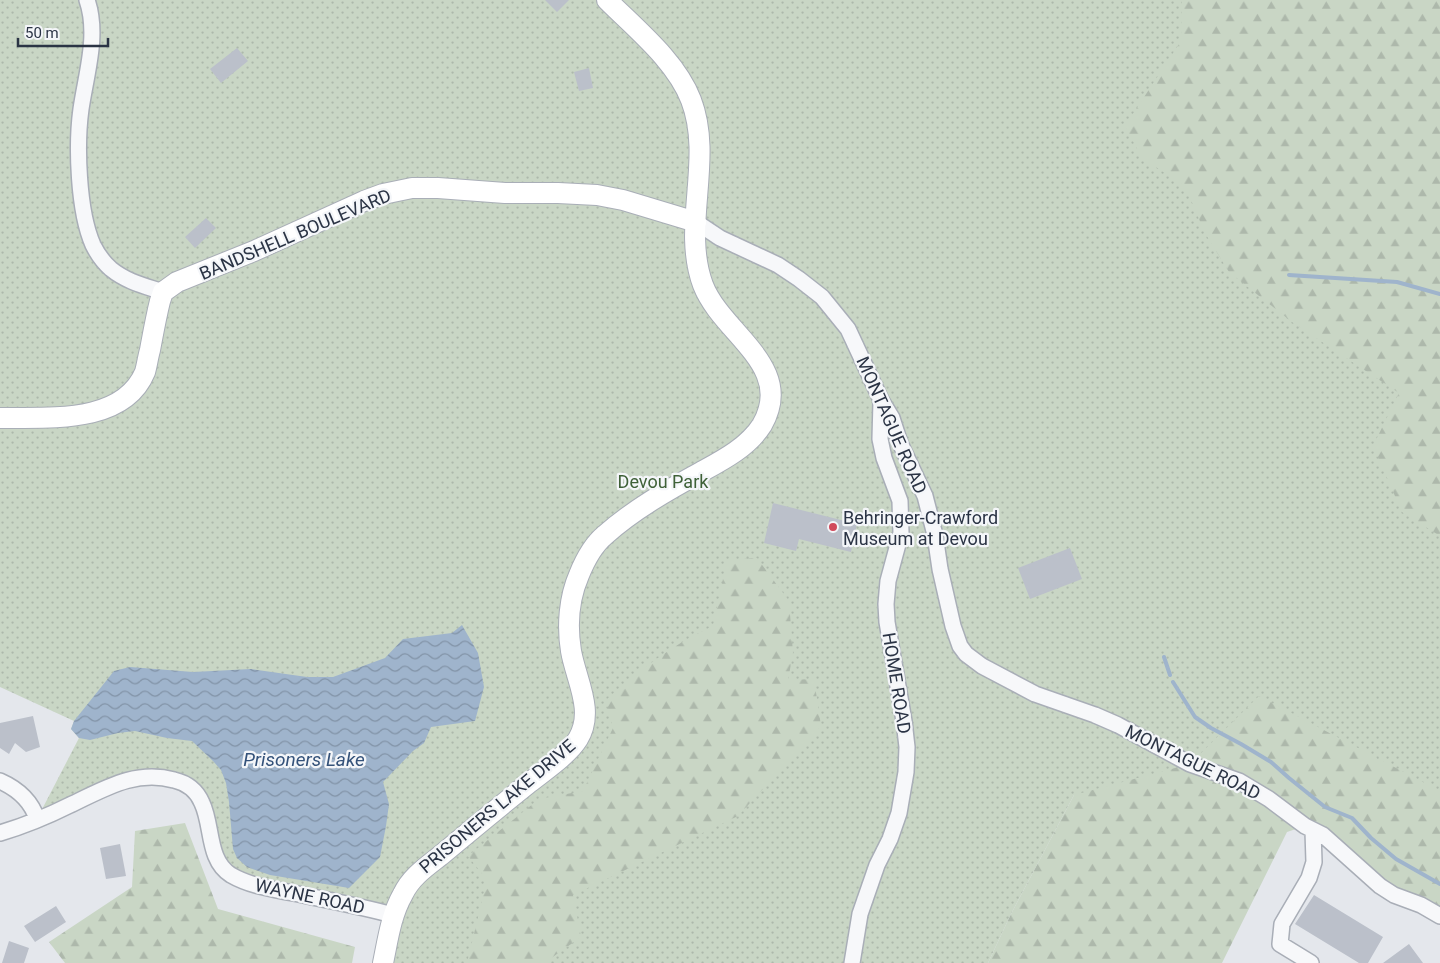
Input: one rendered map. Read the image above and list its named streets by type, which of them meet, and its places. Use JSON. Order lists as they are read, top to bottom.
{
  "streets": {
    "street": [
      "BANDSHELL BOULEVARD",
      "MONTAGUE ROAD",
      "HOME ROAD",
      "PRISONERS LAKE DRIVE",
      "WAYNE ROAD"
    ]
  },
  "crossings": [
    ["BANDSHELL BOULEVARD", "MONTAGUE ROAD"],
    ["BANDSHELL BOULEVARD", "PRISONERS LAKE DRIVE"],
    ["MONTAGUE ROAD", "HOME ROAD"],
    ["MONTAGUE ROAD", "PRISONERS LAKE DRIVE"],
    ["PRISONERS LAKE DRIVE", "WAYNE ROAD"]
  ],
  "water": ["Prisoners Lake"],
  "parks": ["Devou Park"],
  "places": ["Behringer-Crawford Museum at Devou"],
  "scale_bar": "50 m"
}
